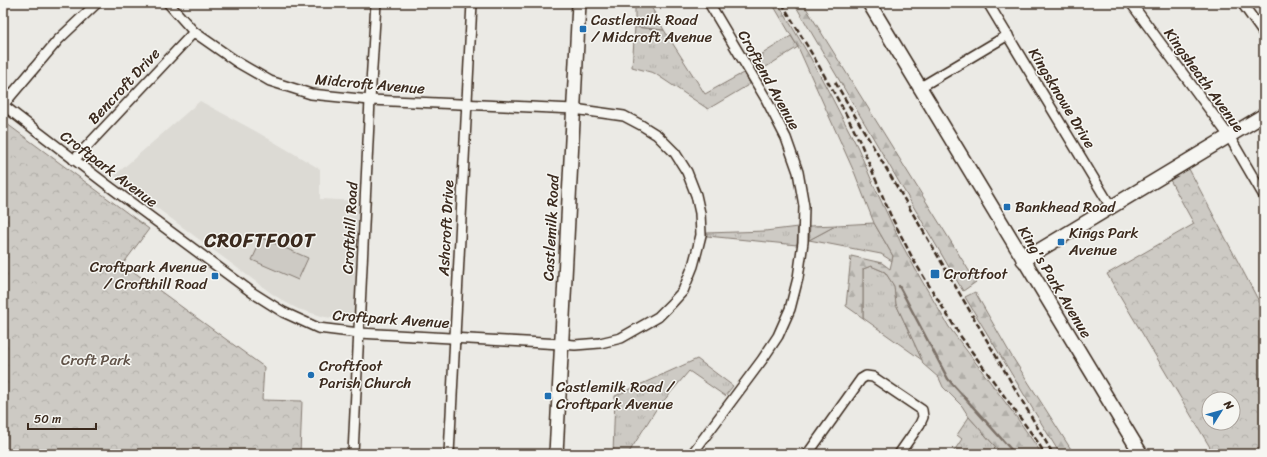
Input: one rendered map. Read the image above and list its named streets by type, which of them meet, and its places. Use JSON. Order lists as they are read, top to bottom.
{
  "streets": {
    "street": [
      "Croftend Avenue",
      "Kingsheath Avenue",
      "Midcroft Avenue",
      "Bencroft Drive",
      "Kingsknowe Drive",
      "Croftpark Avenue",
      "Crofthill Road",
      "Ashcroft Drive",
      "Castlemilk Road",
      "King's Park Avenue"
    ]
  },
  "crossings": [
    ["Midcroft Avenue", "Bencroft Drive"],
    ["Midcroft Avenue", "Croftpark Avenue"],
    ["Midcroft Avenue", "Crofthill Road"],
    ["Midcroft Avenue", "Ashcroft Drive"],
    ["Midcroft Avenue", "Castlemilk Road"],
    ["Bencroft Drive", "Croftpark Avenue"],
    ["Croftpark Avenue", "Crofthill Road"],
    ["Croftpark Avenue", "Ashcroft Drive"],
    ["Croftpark Avenue", "Castlemilk Road"]
  ],
  "districts": ["CROFTFOOT"],
  "parks": ["Croft Park"],
  "places": {
    "transit": [
      "Castlemilk Road / Midcroft Avenue",
      "Bankhead Road",
      "Kings Park Avenue",
      "Croftfoot",
      "Croftpark Avenue / Crofthill Road",
      "Castlemilk Road / Croftpark Avenue"
    ],
    "other": ["Croftfoot Parish Church"]
  },
  "scale_bar": "50 m",
  "north": "top right"
}
